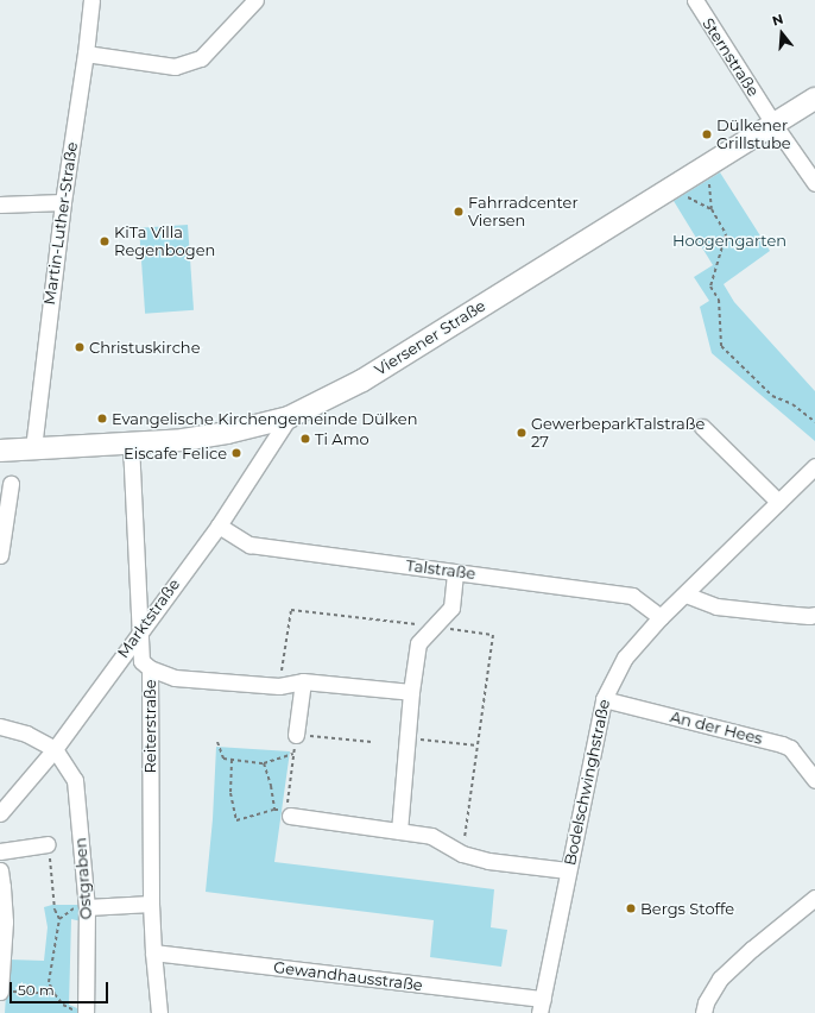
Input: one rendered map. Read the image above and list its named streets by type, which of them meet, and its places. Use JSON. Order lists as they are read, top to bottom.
{
  "streets": {
    "main road": ["Viersener Straße"],
    "street": [
      "Sternstraße",
      "Martin-Luther-Straße",
      "Talstraße",
      "Marktstraße",
      "Reiterstraße",
      "An der Hees",
      "Bodelschwinghstraße",
      "Ostgraben",
      "Gewandhausstraße"
    ]
  },
  "crossings": [
    ["Sternstraße", "Viersener Straße"],
    ["Martin-Luther-Straße", "Viersener Straße"],
    ["Viersener Straße", "Marktstraße"],
    ["Viersener Straße", "Reiterstraße"],
    ["Talstraße", "Marktstraße"],
    ["Talstraße", "Bodelschwinghstraße"],
    ["Marktstraße", "Reiterstraße"],
    ["Marktstraße", "Ostgraben"],
    ["Reiterstraße", "Gewandhausstraße"],
    ["An der Hees", "Bodelschwinghstraße"],
    ["Bodelschwinghstraße", "Gewandhausstraße"]
  ],
  "parks": ["Hoogengarten"],
  "places": [
    "Dülkener Grillstube",
    "Fahrradcenter Viersen",
    "KiTa Villa Regenbogen",
    "Christuskirche",
    "Evangelische Kirchengemeinde Dülken",
    "GewerbeparkTalstraße 27",
    "Ti Amo",
    "Eiscafe Felice",
    "Bergs Stoffe"
  ],
  "scale_bar": "50 m",
  "north": "top"
}
